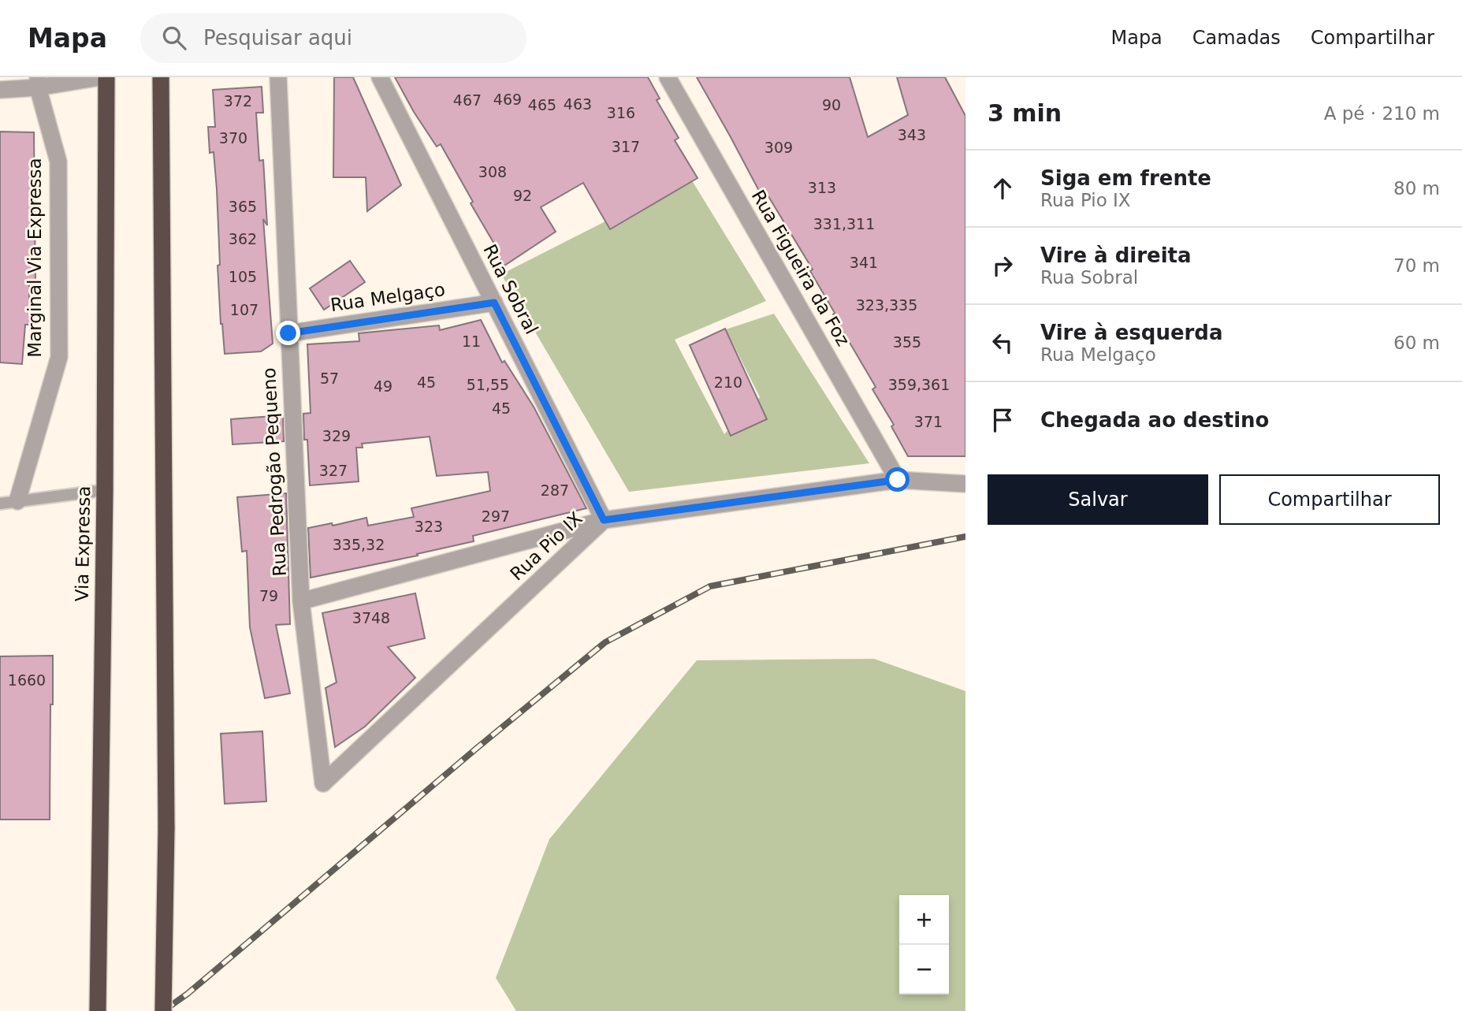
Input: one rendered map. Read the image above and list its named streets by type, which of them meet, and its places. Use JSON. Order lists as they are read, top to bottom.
{
  "streets": {
    "highway": ["Via Expressa"],
    "street": [
      "Marginal Via Expressa",
      "Rua Figueira da Foz",
      "Rua Sobral",
      "Rua Melgaço",
      "Rua Pedrogão Pequeno",
      "Rua Pio IX"
    ]
  },
  "crossings": [
    ["Rua Figueira da Foz", "Rua Pio IX"],
    ["Rua Sobral", "Rua Melgaço"],
    ["Rua Sobral", "Rua Pio IX"],
    ["Rua Melgaço", "Rua Pedrogão Pequeno"],
    ["Rua Pedrogão Pequeno", "Rua Pio IX"]
  ],
  "house_numbers": [
    "469",
    "467",
    "372",
    "463",
    "465",
    "90",
    "316",
    "343",
    "370",
    "317",
    "309",
    "308",
    "313",
    "92",
    "365",
    "331,311",
    "362",
    "341",
    "105",
    "323,335",
    "107",
    "11",
    "355",
    "57",
    "45",
    "210",
    "51,55",
    "359,361",
    "49",
    "45",
    "371",
    "329",
    "327",
    "287",
    "297",
    "323",
    "335,32",
    "79",
    "3748",
    "1660"
  ],
  "page": {
    "header": "Mapa",
    "search": "Pesquisar aqui",
    "nav": ["Mapa", "Camadas", "Compartilhar"],
    "heading": ["3 min", "A pé · 210 m"],
    "list": [
      ["Siga em frente", "Rua Pio IX", "80 m"],
      ["Vire à direita", "Rua Sobral", "70 m"],
      ["Vire à esquerda", "Rua Melgaço", "60 m"],
      "Chegada ao destino"
    ],
    "buttons": ["Salvar", "Compartilhar"],
    "map_buttons": ["+", "−"]
  }
}
